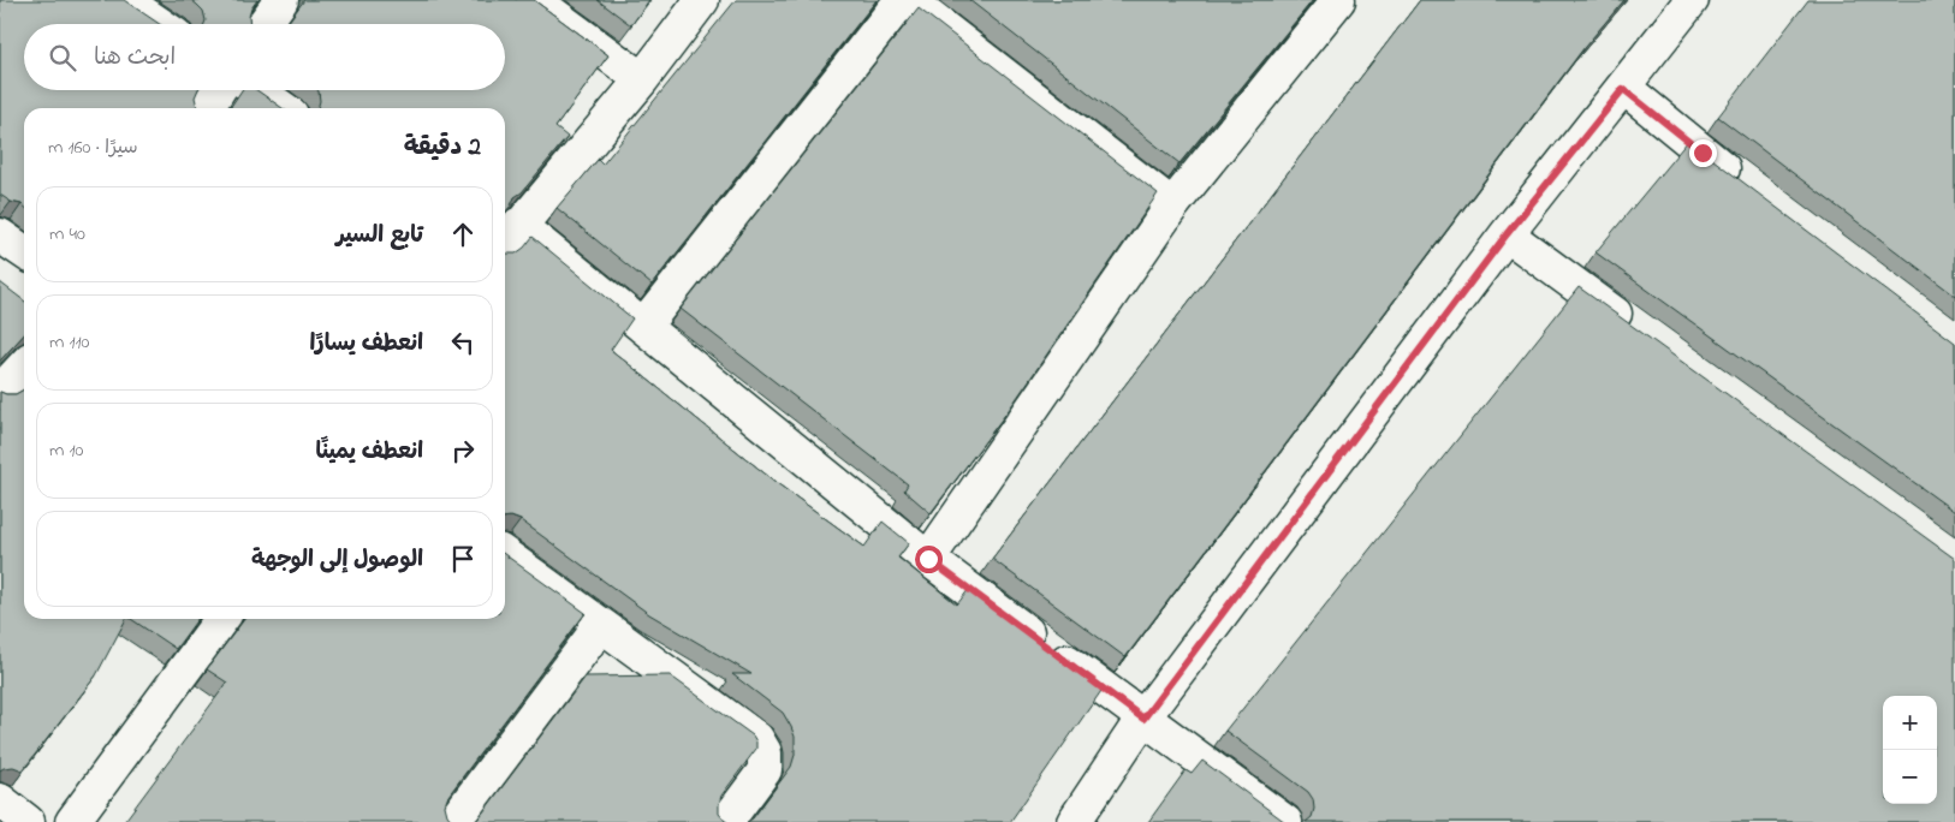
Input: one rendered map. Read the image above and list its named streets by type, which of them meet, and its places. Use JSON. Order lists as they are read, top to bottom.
{
  "page": {
    "search": "ابحث هنا",
    "heading": ["2 دقيقة", "سيرًا · 160 m"],
    "list": [
      ["تابع السير", "40 m"],
      ["انعطف يسارًا", "110 m"],
      ["انعطف يمينًا", "10 m"],
      "الوصول إلى الوجهة"
    ],
    "map_buttons": ["+", "−"]
  }
}
